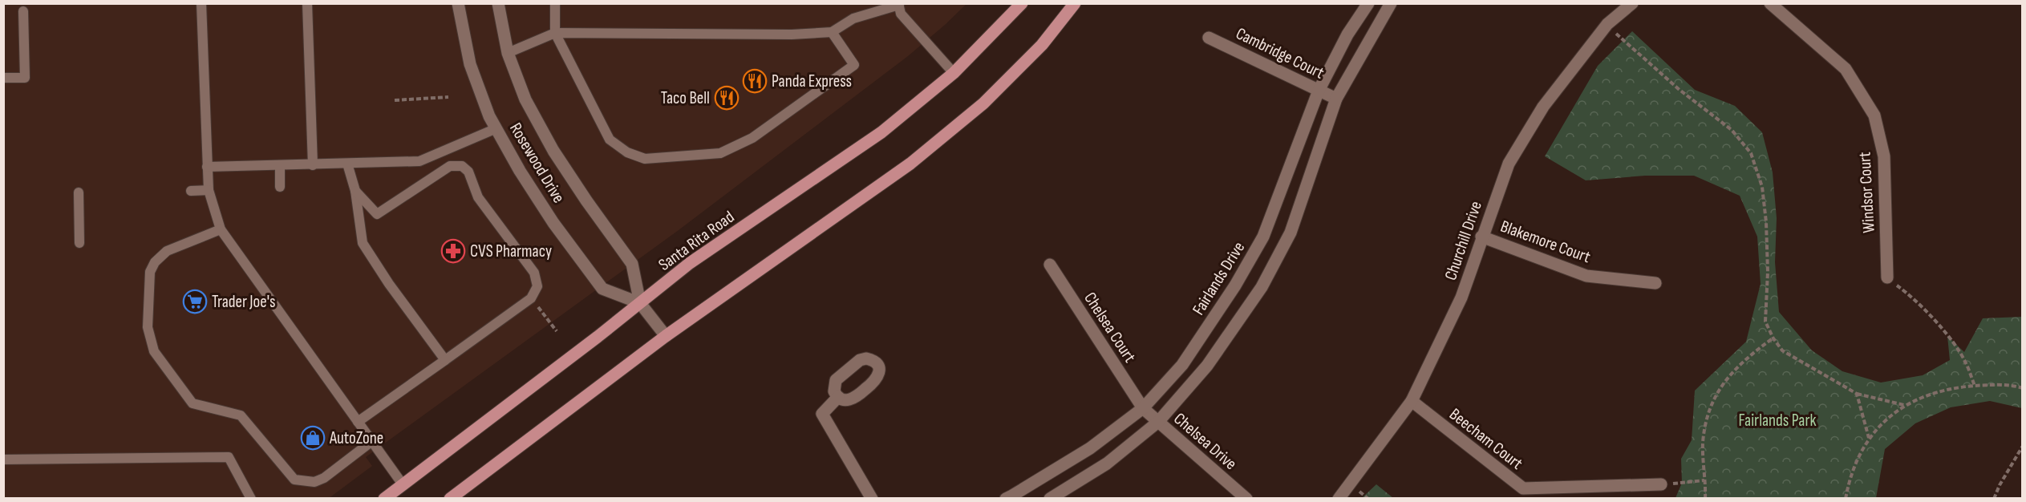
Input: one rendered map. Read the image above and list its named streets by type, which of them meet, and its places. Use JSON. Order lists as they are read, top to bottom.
{
  "streets": {
    "main road": ["Santa Rita Road"],
    "street": [
      "Cambridge Court",
      "Rosewood Drive",
      "Windsor Court",
      "Churchill Drive",
      "Blakemore Court",
      "Fairlands Drive",
      "Chelsea Court",
      "Beecham Court",
      "Chelsea Drive"
    ]
  },
  "crossings": [
    ["Cambridge Court", "Fairlands Drive"],
    ["Rosewood Drive", "Santa Rita Road"],
    ["Churchill Drive", "Blakemore Court"],
    ["Churchill Drive", "Beecham Court"],
    ["Fairlands Drive", "Chelsea Court"],
    ["Fairlands Drive", "Chelsea Drive"],
    ["Chelsea Court", "Chelsea Drive"]
  ],
  "parks": ["Fairlands Park"],
  "places": {
    "restaurant": ["Panda Express", "Taco Bell"],
    "pharmacy": ["CVS Pharmacy"],
    "supermarket": ["Trader Joe's"],
    "shop": ["AutoZone"]
  }
}
